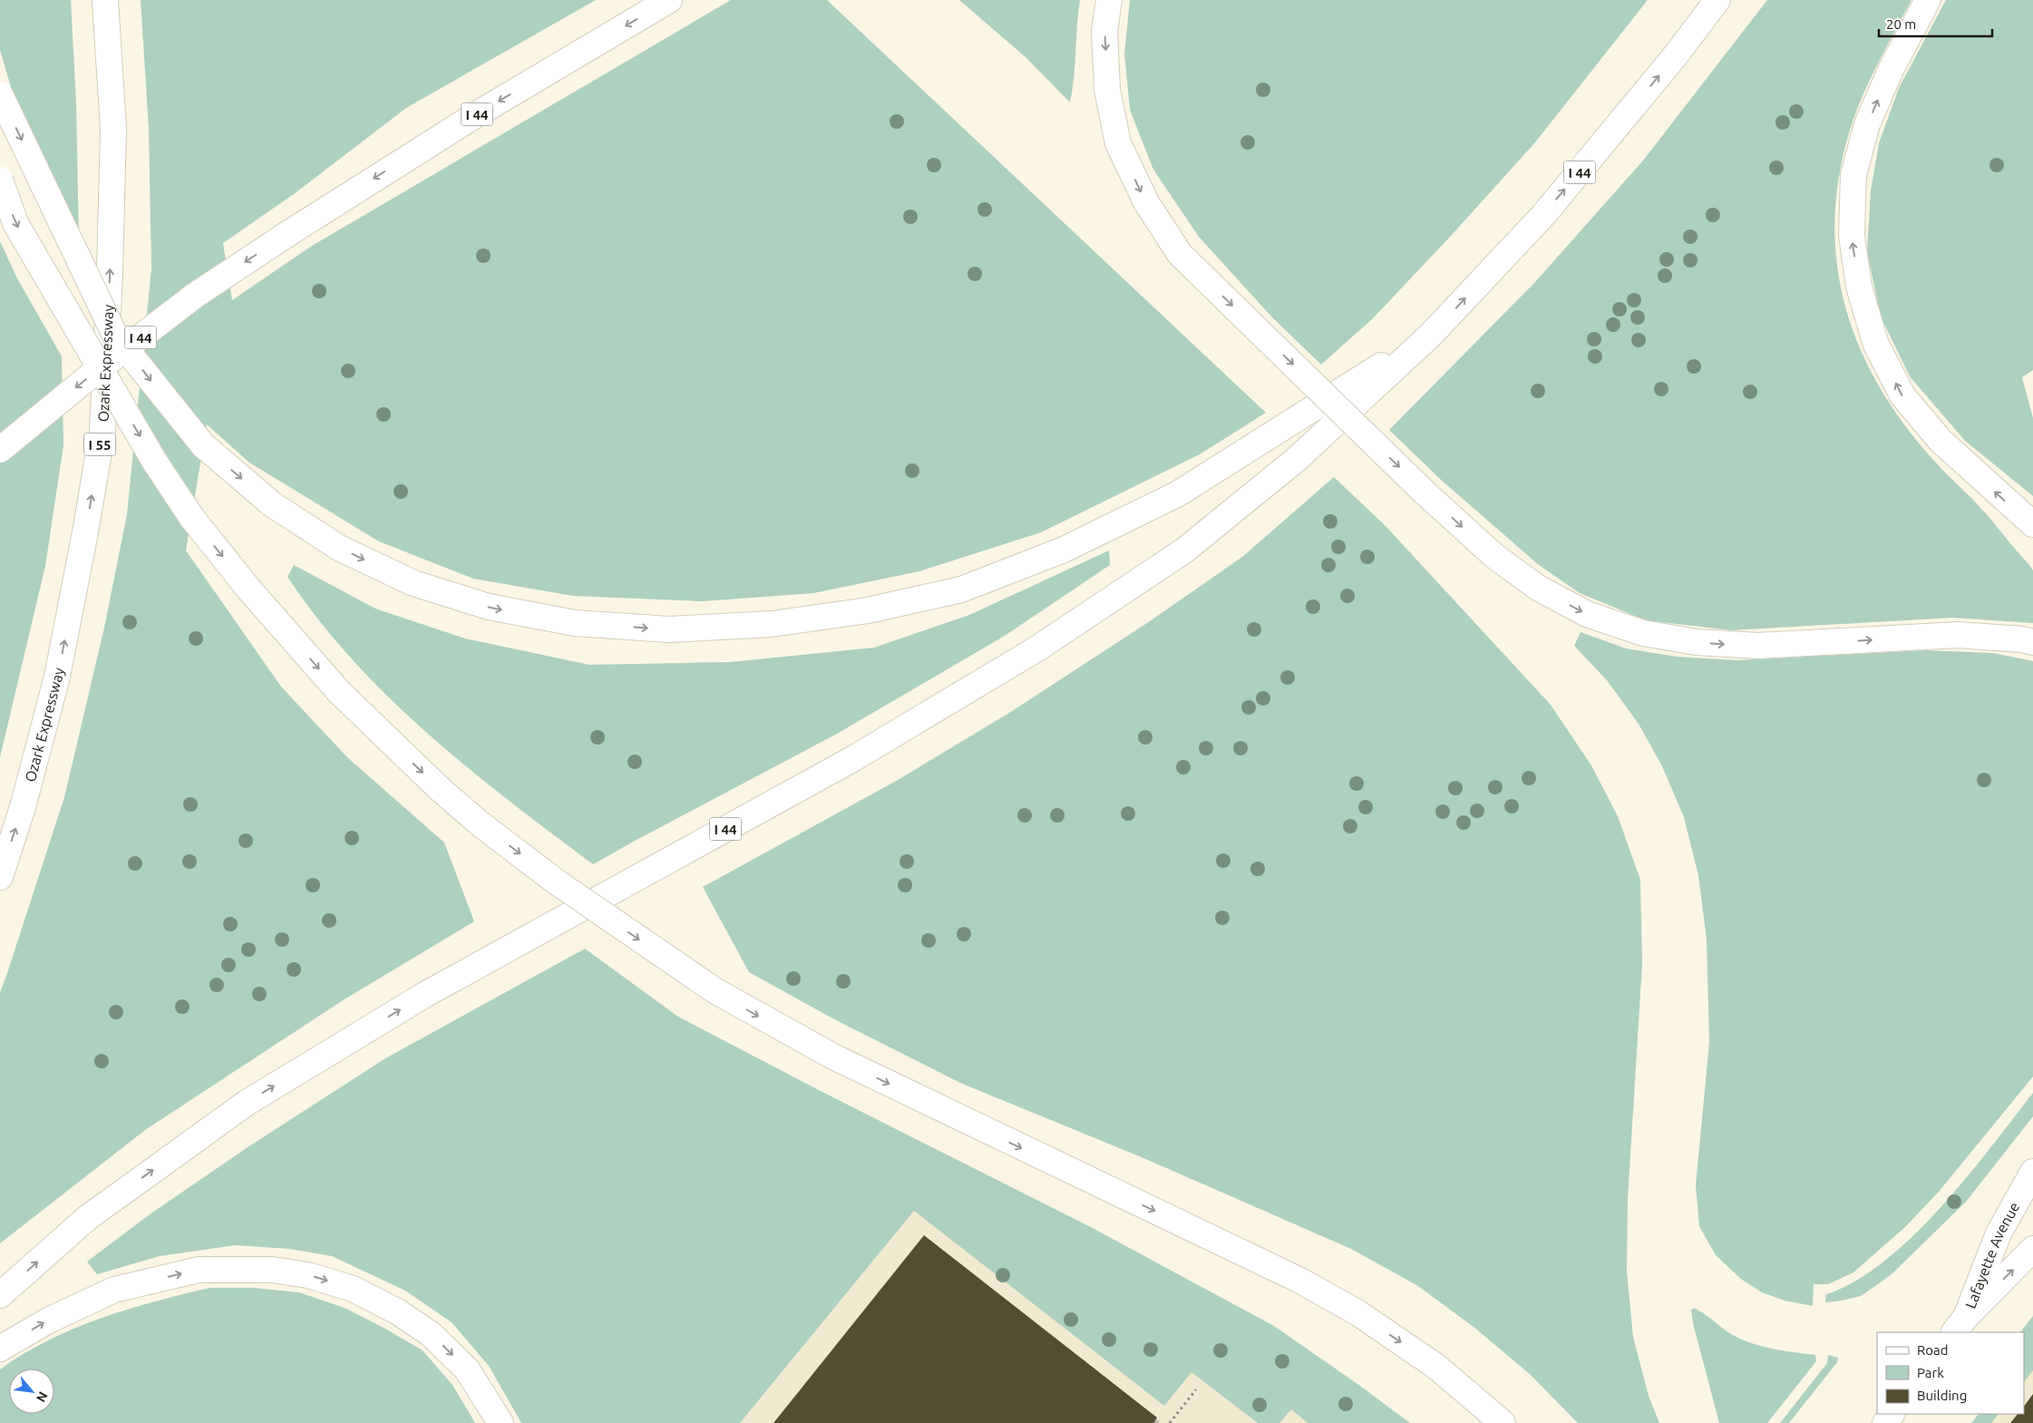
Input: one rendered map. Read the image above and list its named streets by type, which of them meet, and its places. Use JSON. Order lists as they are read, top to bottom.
{
  "streets": {
    "main road": [
      "I 44",
      "Ozark Expressway",
      "I 55",
      "Lafayette Avenue"
    ]
  },
  "one_way": ["Ozark Expressway"],
  "legend": ["Road", "Park", "Building"],
  "scale_bar": "20 m",
  "north": "bottom right"
}
